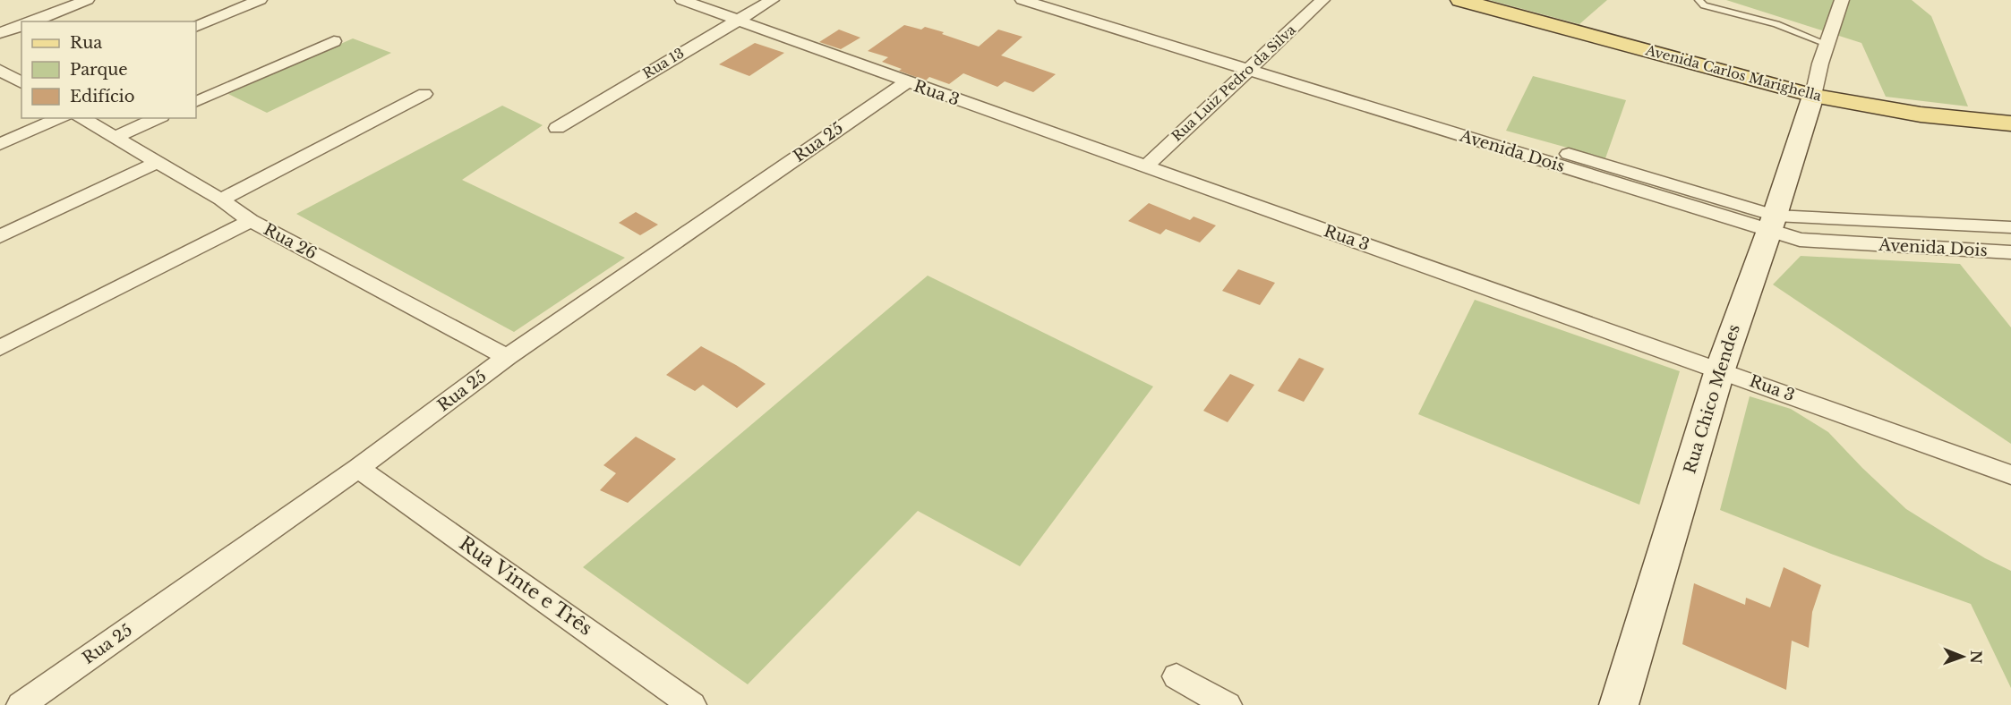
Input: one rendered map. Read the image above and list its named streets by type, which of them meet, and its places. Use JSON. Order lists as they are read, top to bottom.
{
  "streets": {
    "main road": ["Avenida Carlos Marighella", "Rua Chico Mendes"],
    "street": [
      "Rua 13",
      "Rua Luiz Pedro da Silva",
      "Rua 3",
      "Rua 25",
      "Avenida Dois",
      "Rua 26",
      "Rua Vinte e Três"
    ]
  },
  "crossings": [
    ["Rua 13", "Rua 3"],
    ["Avenida Carlos Marighella", "Rua Chico Mendes"],
    ["Rua Luiz Pedro da Silva", "Rua 3"],
    ["Rua Luiz Pedro da Silva", "Avenida Dois"],
    ["Rua 3", "Rua 25"],
    ["Rua 3", "Rua Chico Mendes"],
    ["Rua 25", "Rua 26"],
    ["Rua 25", "Rua Vinte e Três"],
    ["Avenida Dois", "Rua Chico Mendes"]
  ],
  "legend": ["Rua", "Parque", "Edifício"],
  "north": "right"
}
